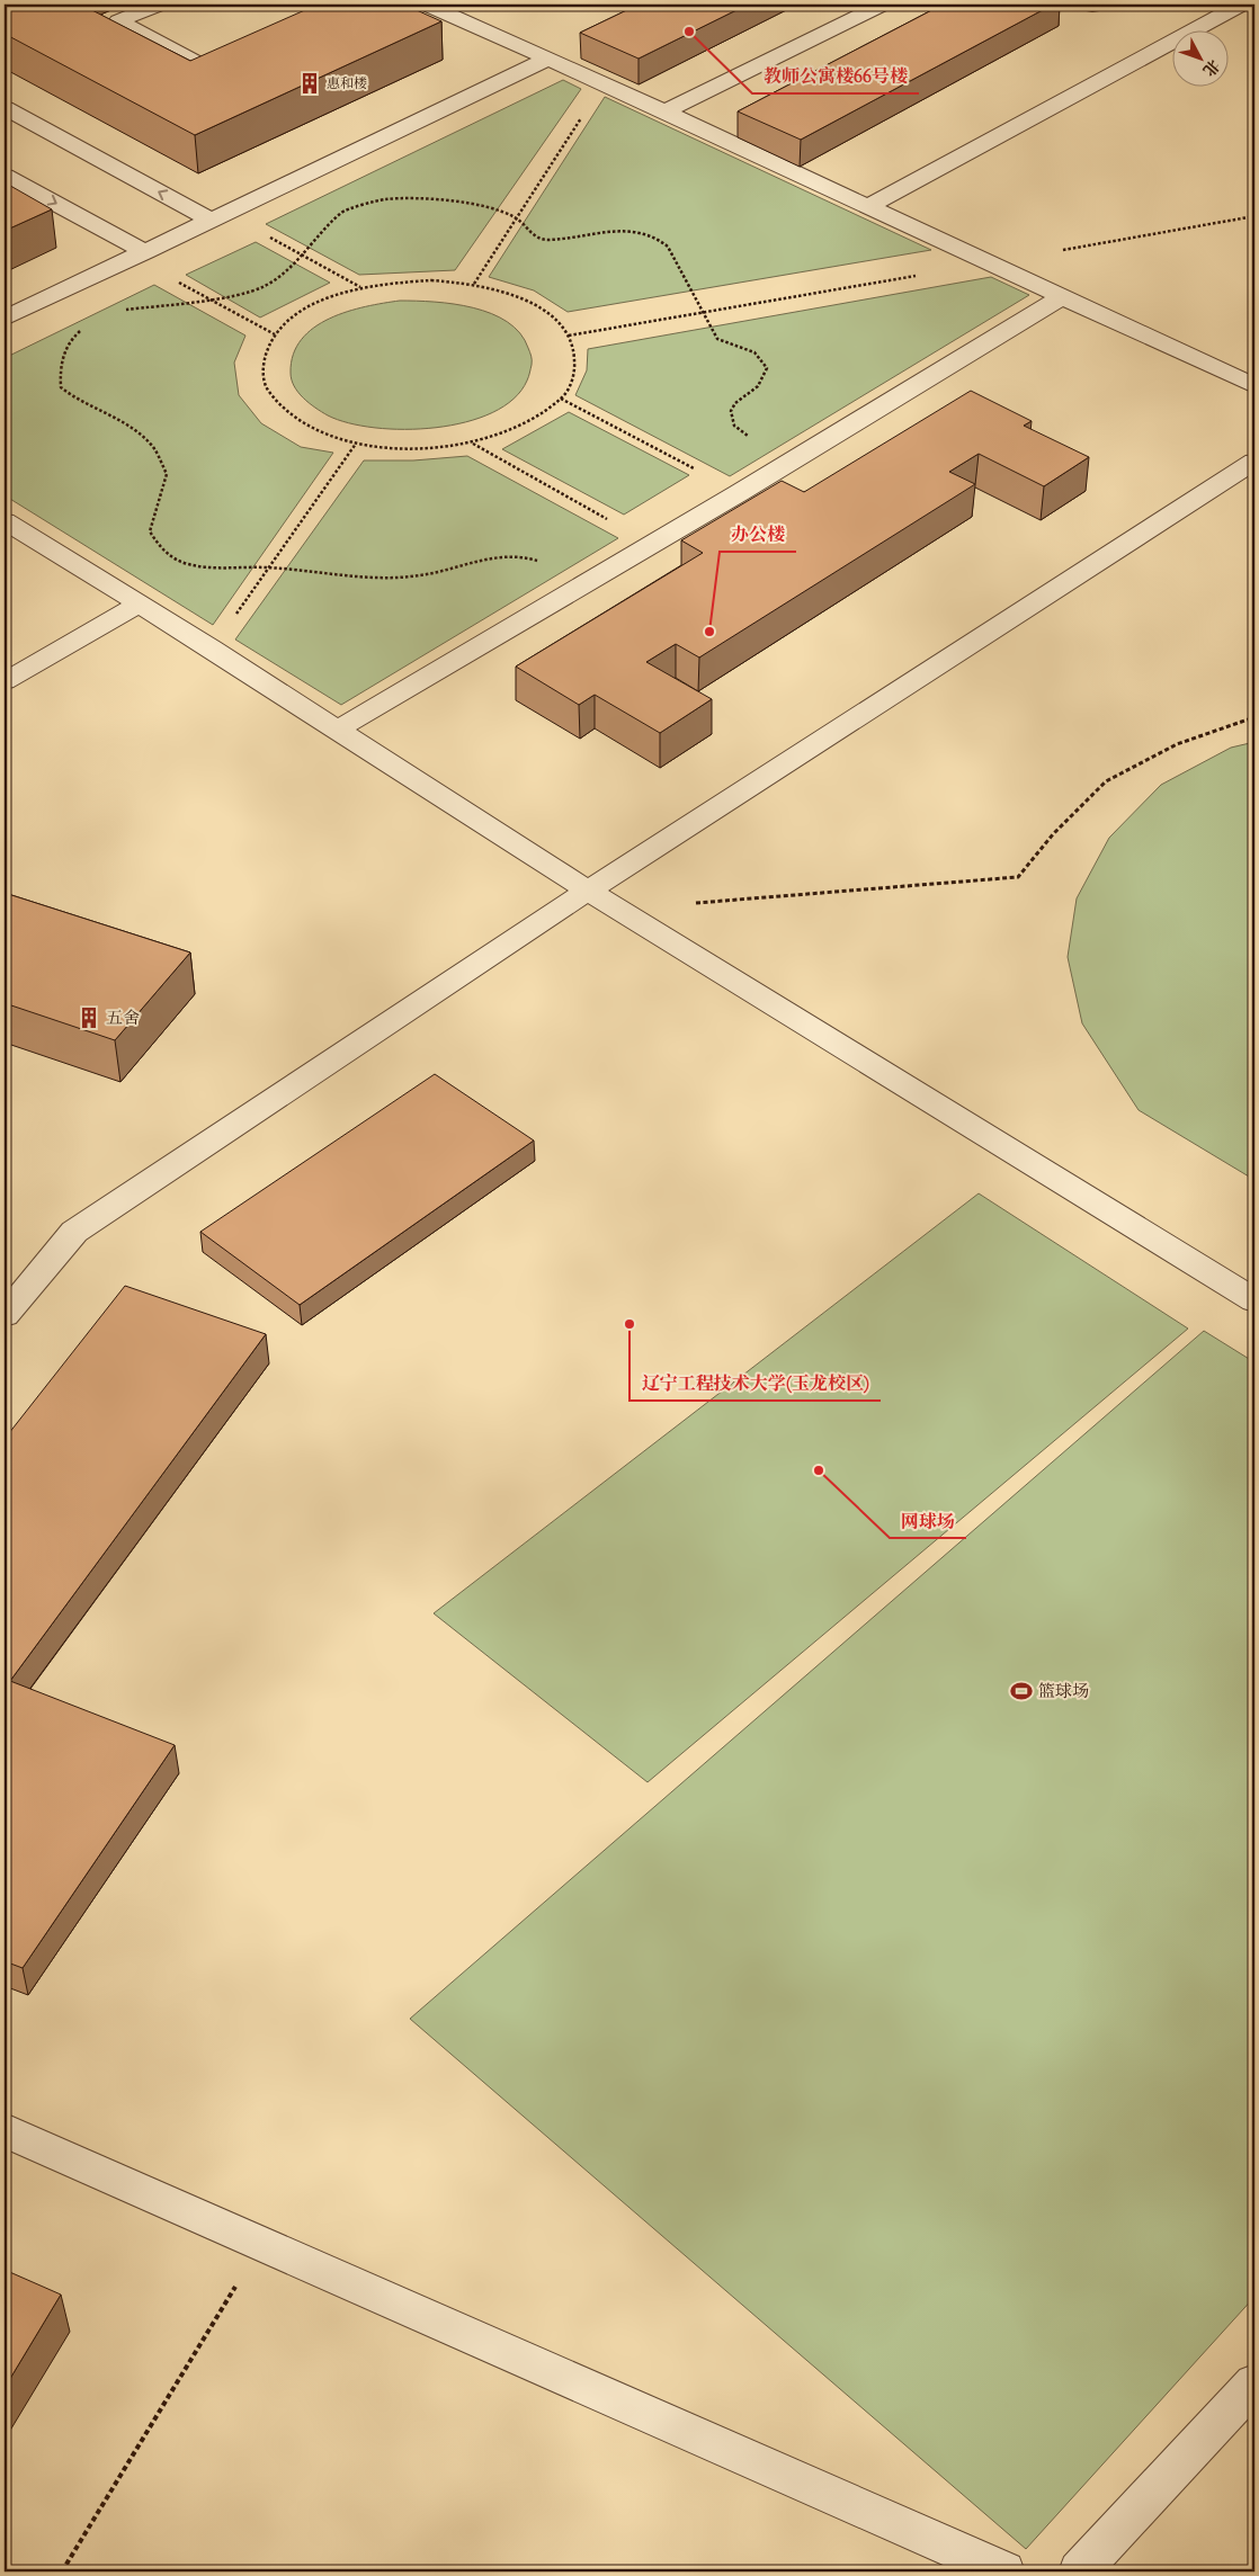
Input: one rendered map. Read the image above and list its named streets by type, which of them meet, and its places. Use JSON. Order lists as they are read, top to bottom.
{
  "places": {
    "other": [
      "教师公寓楼66号楼",
      "办公楼",
      "辽宁工程技术大学(玉龙校区)",
      "网球场"
    ],
    "building": ["惠和楼", "五舍"],
    "sports": ["篮球场"]
  },
  "north": "bottom right"
}
